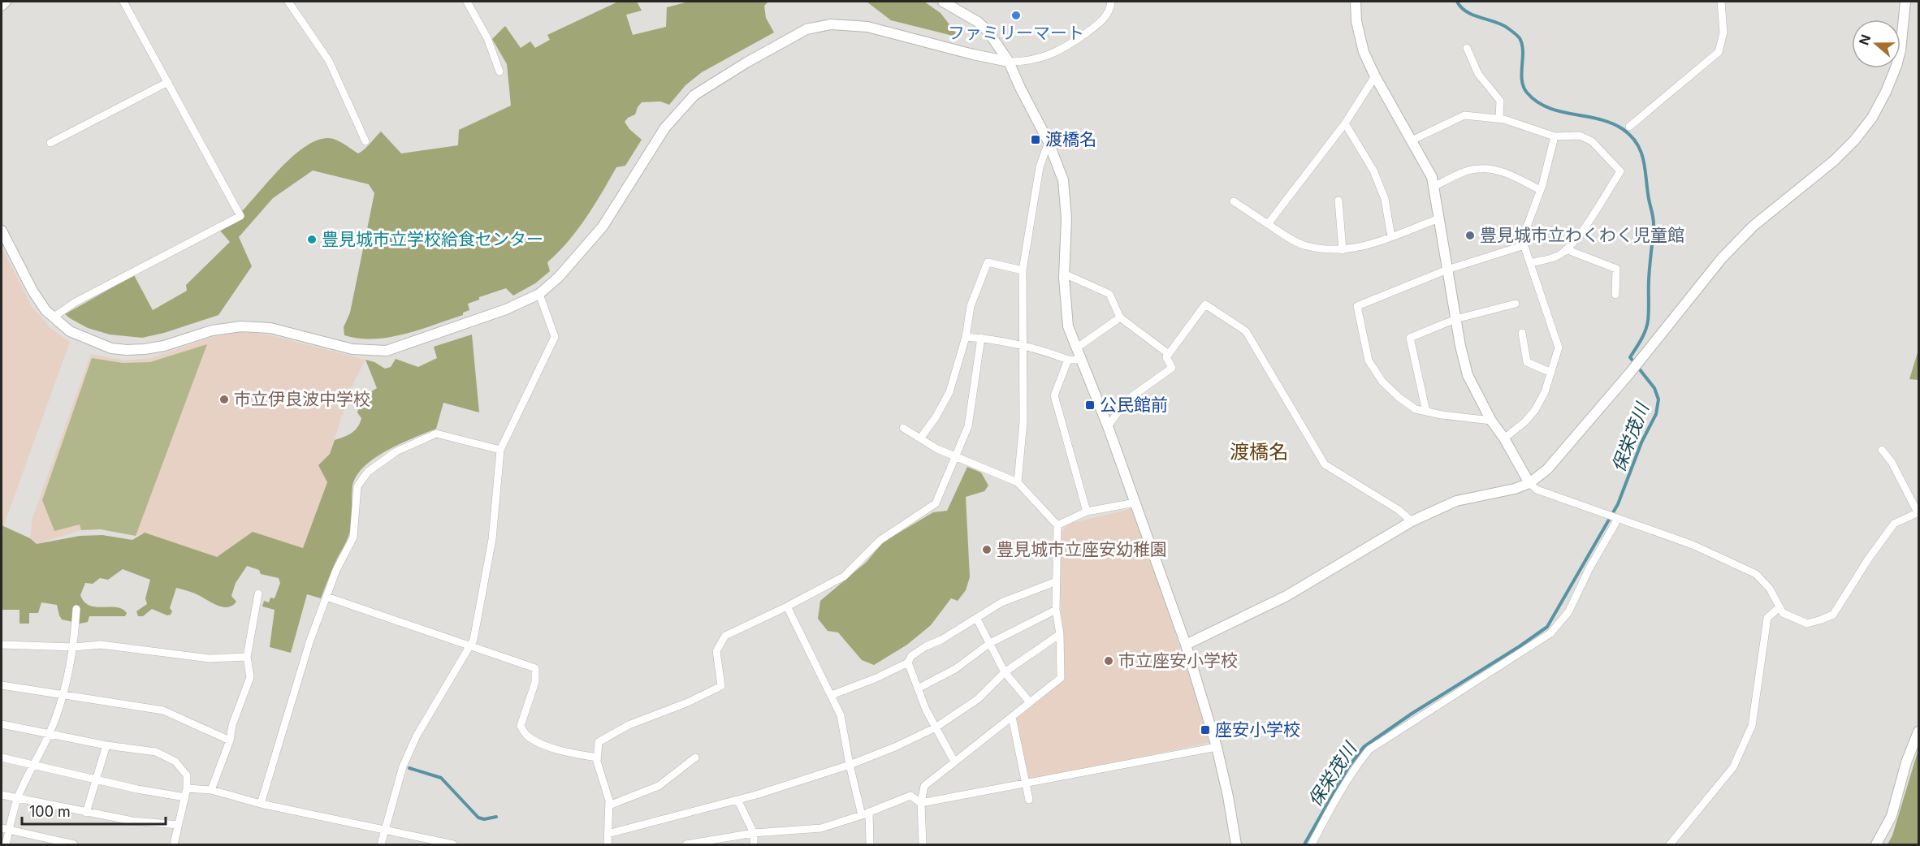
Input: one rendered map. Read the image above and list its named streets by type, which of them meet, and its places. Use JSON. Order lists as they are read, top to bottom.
{
  "districts": ["渡橋名"],
  "water": ["保栄茂川"],
  "places": {
    "other": [
      "ファミリーマート",
      "豊見城市立わくわく児童館",
      "豊見城市立学校給食センター",
      "市立伊良波中学校",
      "豊見城市立座安幼稚園",
      "市立座安小学校"
    ],
    "transit": ["渡橋名", "公民館前", "座安小学校"]
  },
  "scale_bar": "100 m",
  "north": "left"
}
